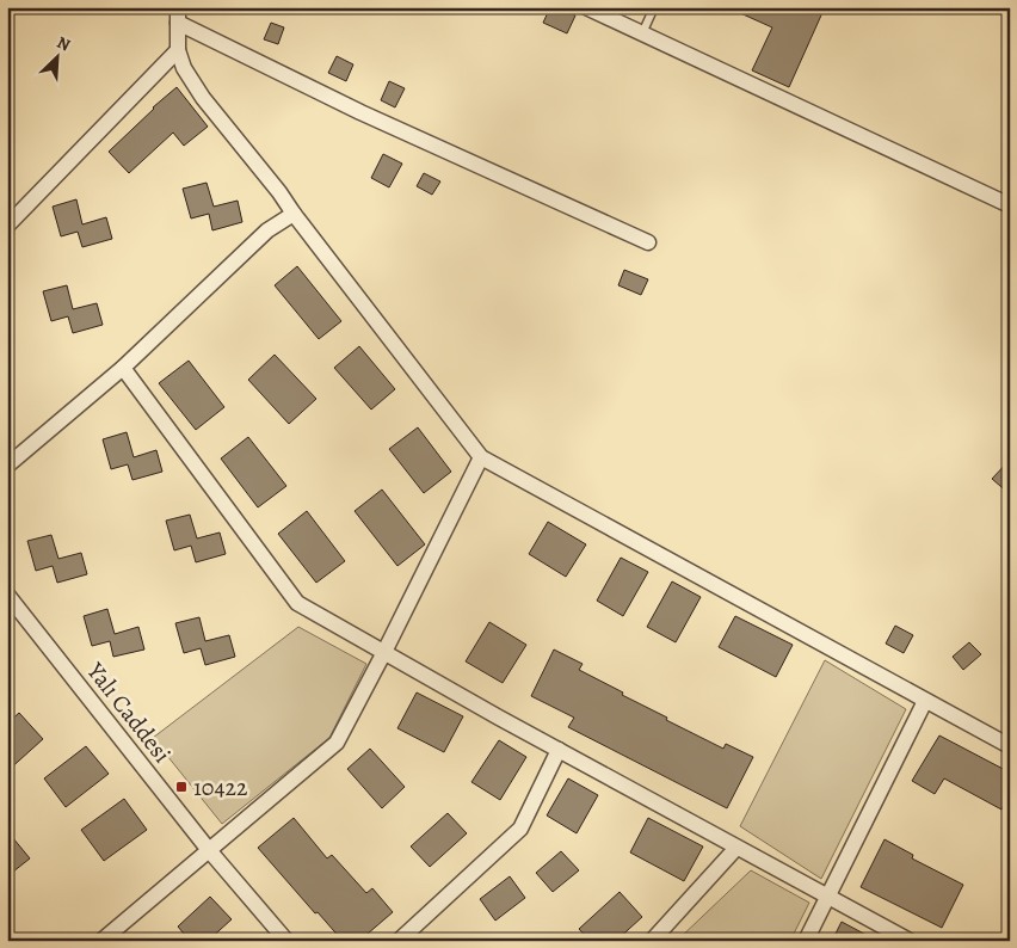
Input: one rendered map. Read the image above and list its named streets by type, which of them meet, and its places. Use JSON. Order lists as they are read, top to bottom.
{
  "streets": {
    "street": ["Yalı Caddesi"]
  },
  "places": {
    "transit": ["10422"]
  },
  "north": "top right"
}
